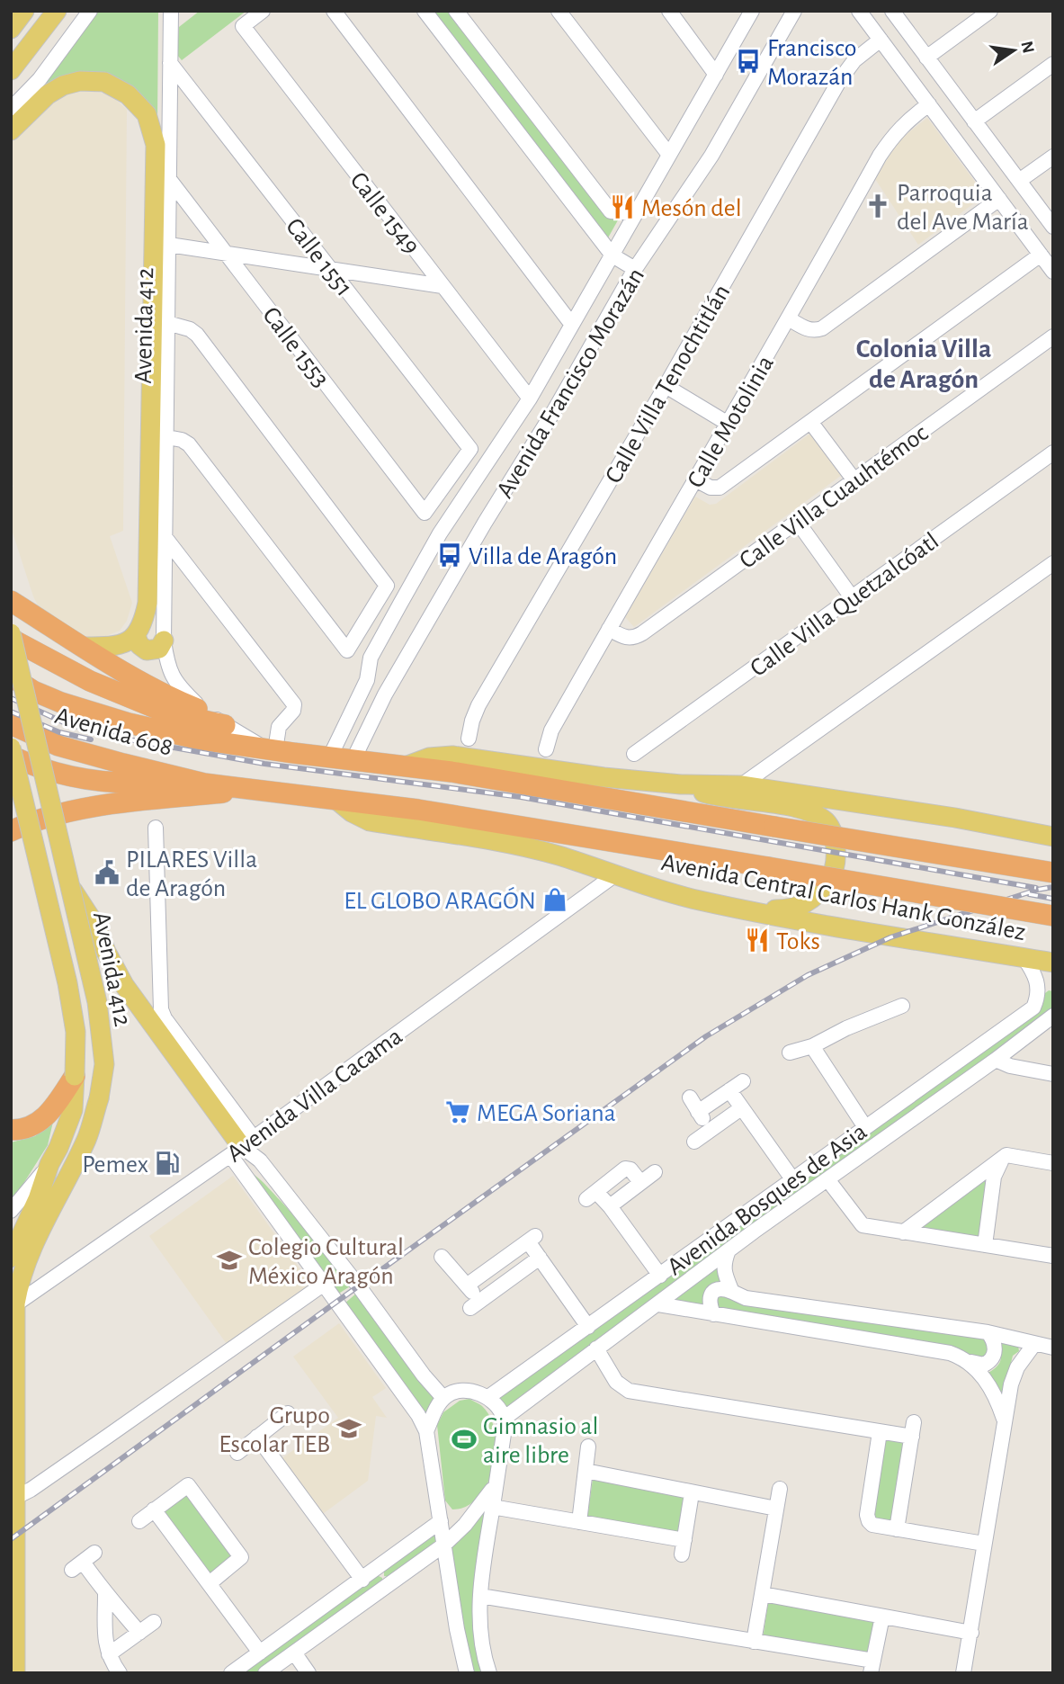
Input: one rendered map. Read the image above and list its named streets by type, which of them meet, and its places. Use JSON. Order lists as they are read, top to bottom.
{
  "streets": {
    "highway": ["Avenida 608", "Avenida Central Carlos Hank González"],
    "main road": ["Avenida 412"],
    "street": [
      "Calle 1549",
      "Calle 1551",
      "Calle 1553",
      "Avenida Francisco Morazán",
      "Calle Villa Tenochtitlán",
      "Calle Motolinia",
      "Calle Villa Cuauhtémoc",
      "Calle Villa Quetzalcóatl",
      "Avenida Villa Cacama",
      "Avenida Bosques de Asia"
    ]
  },
  "crossings": [
    ["Calle 1549", "Avenida Francisco Morazán"],
    ["Calle 1551", "Avenida 412"],
    ["Calle 1551", "Calle 1553"],
    ["Avenida 412", "Calle 1553"],
    ["Avenida 412", "Avenida Central Carlos Hank González"],
    ["Avenida 412", "Avenida Villa Cacama"],
    ["Avenida Francisco Morazán", "Avenida Central Carlos Hank González"],
    ["Calle Motolinia", "Calle Villa Cuauhtémoc"],
    ["Avenida 608", "Avenida Central Carlos Hank González"],
    ["Avenida Central Carlos Hank González", "Avenida Villa Cacama"],
    ["Avenida Central Carlos Hank González", "Avenida Bosques de Asia"]
  ],
  "districts": ["Colonia Villa de Aragón"],
  "places": {
    "bus stop": ["Francisco Morazán", "Villa de Aragón"],
    "church": ["Parroquia del Ave María"],
    "restaurant": ["Mesón del", "Toks"],
    "public building": ["PILARES Villa de Aragón"],
    "shop": ["EL GLOBO ARAGÓN"],
    "supermarket": ["MEGA Soriana"],
    "fuel station": ["Pemex"],
    "school or university": ["Colegio Cultural México Aragón", "Grupo Escolar TEB"],
    "sports": ["Gimnasio al aire libre"]
  },
  "north": "right"
}
